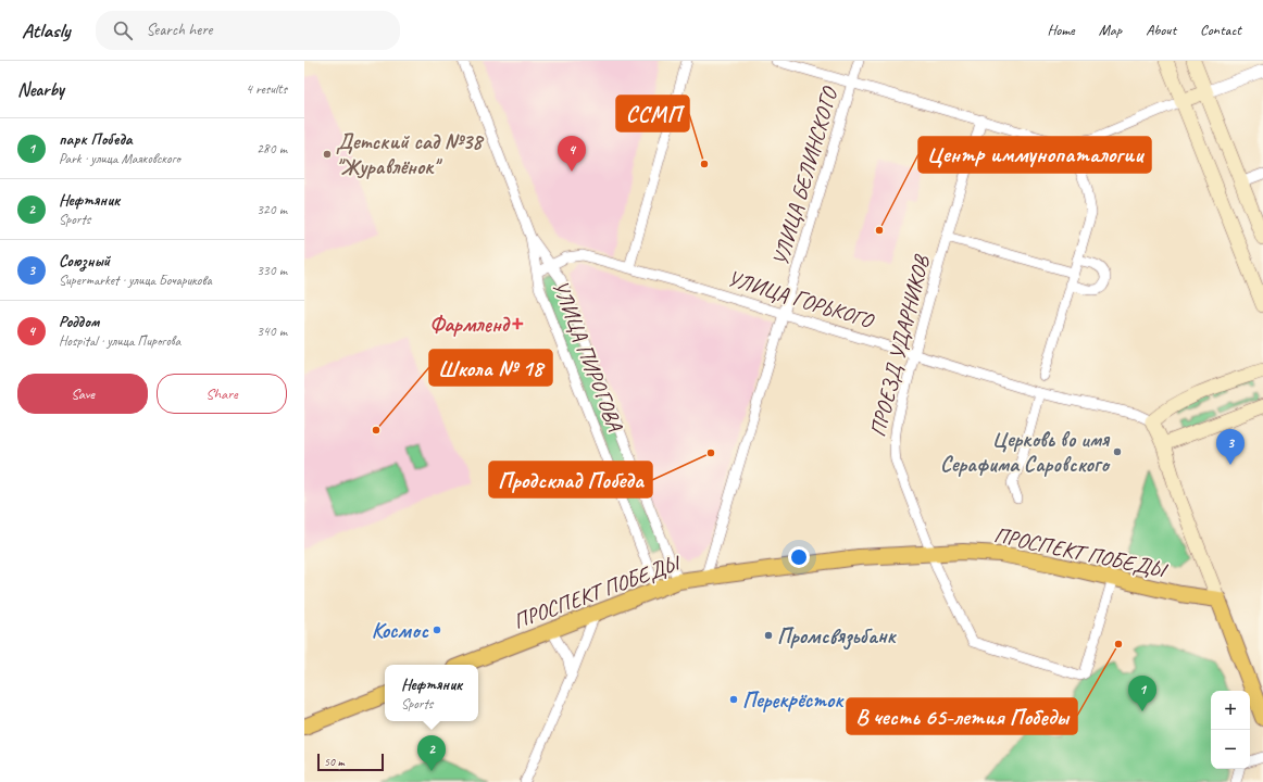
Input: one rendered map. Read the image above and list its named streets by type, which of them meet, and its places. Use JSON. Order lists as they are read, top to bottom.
{
  "streets": {
    "main road": ["ПРОСПЕКТ ПОБЕДЫ"],
    "street": [
      "УЛИЦА БЕЛИНСКОГО",
      "УЛИЦА ГОРЬКОГО",
      "ПРОЕЗД УДАРНИКОВ",
      "УЛИЦА ПИРОГОВА"
    ]
  },
  "crossings": [
    ["УЛИЦА БЕЛИНСКОГО", "УЛИЦА ГОРЬКОГО"],
    ["УЛИЦА БЕЛИНСКОГО", "ПРОСПЕКТ ПОБЕДЫ"],
    ["УЛИЦА ГОРЬКОГО", "ПРОЕЗД УДАРНИКОВ"],
    ["УЛИЦА ГОРЬКОГО", "УЛИЦА ПИРОГОВА"],
    ["ПРОЕЗД УДАРНИКОВ", "ПРОСПЕКТ ПОБЕДЫ"],
    ["УЛИЦА ПИРОГОВА", "ПРОСПЕКТ ПОБЕДЫ"]
  ],
  "places": {
    "other": [
      "Детский сад №38 \"Журавлёнок\"",
      "ССМП",
      "Центр иммунопаталогии",
      "Школа № 18",
      "Церковь во имя Серафима Саровского",
      "Продсклад Победа",
      "Космос",
      "Промсвязьбанк",
      "В честь 65-летия Победы",
      "Перекрёсток"
    ],
    "health": ["Фармленд"]
  },
  "scale_bar": "50 m",
  "page": {
    "header": "Atlasly",
    "search": "Search here",
    "nav": [
      "Home",
      "Map",
      "About",
      "Contact"
    ],
    "heading": ["Nearby", "4 results"],
    "list": [
      {
        "mark": "1",
        "name": "парк Победa",
        "note": "Park · улица Маяковского",
        "value": "280 m"
      },
      {
        "mark": "2",
        "name": "Нефтяник",
        "note": "Sports",
        "value": "320 m"
      },
      {
        "mark": "3",
        "name": "Союзный",
        "note": "Supermarket · улица Бочарикова",
        "value": "330 m"
      },
      {
        "mark": "4",
        "name": "Роддом",
        "note": "Hospital · улица Пирогова",
        "value": "340 m"
      }
    ],
    "pins": [
      "4",
      "3",
      "1",
      "2"
    ],
    "buttons": ["Save", "Share"],
    "popup": ["Нефтяник", "Sports"],
    "map_buttons": ["+", "−"],
    "scale": "50 m"
  }
}
